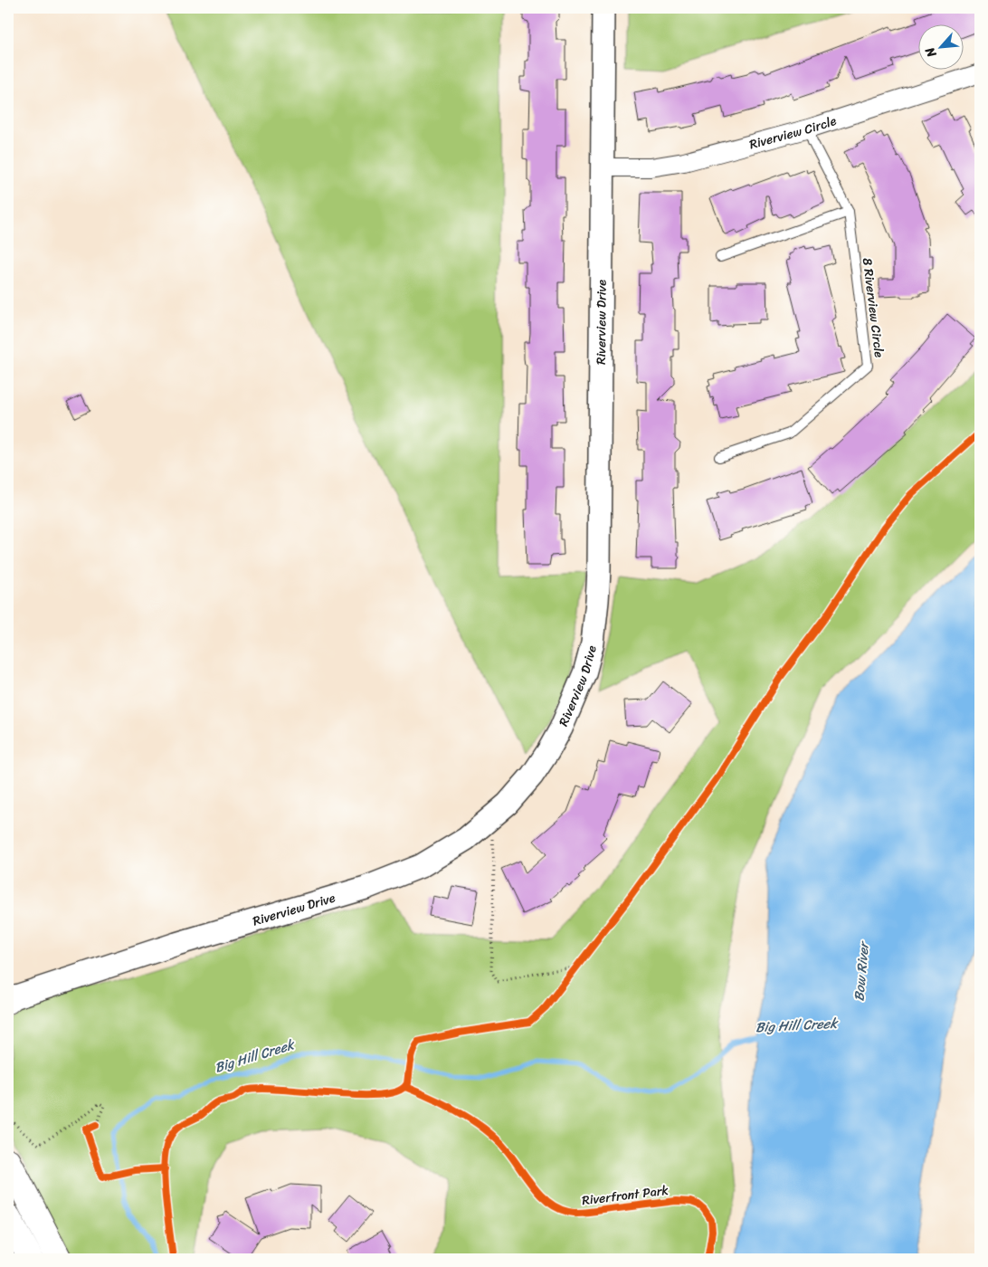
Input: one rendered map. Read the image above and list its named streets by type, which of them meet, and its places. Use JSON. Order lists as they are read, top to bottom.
{
  "streets": {
    "street": ["Riverview Circle", "Riverview Drive"],
    "lane": ["8 Riverview Circle"],
    "cycle path": ["Riverfront Park"]
  },
  "crossings": [
    ["Riverview Circle", "8 Riverview Circle"],
    ["Riverview Circle", "Riverview Drive"]
  ],
  "water": ["Bow River", "Big Hill Creek"],
  "north": "bottom left"
}
